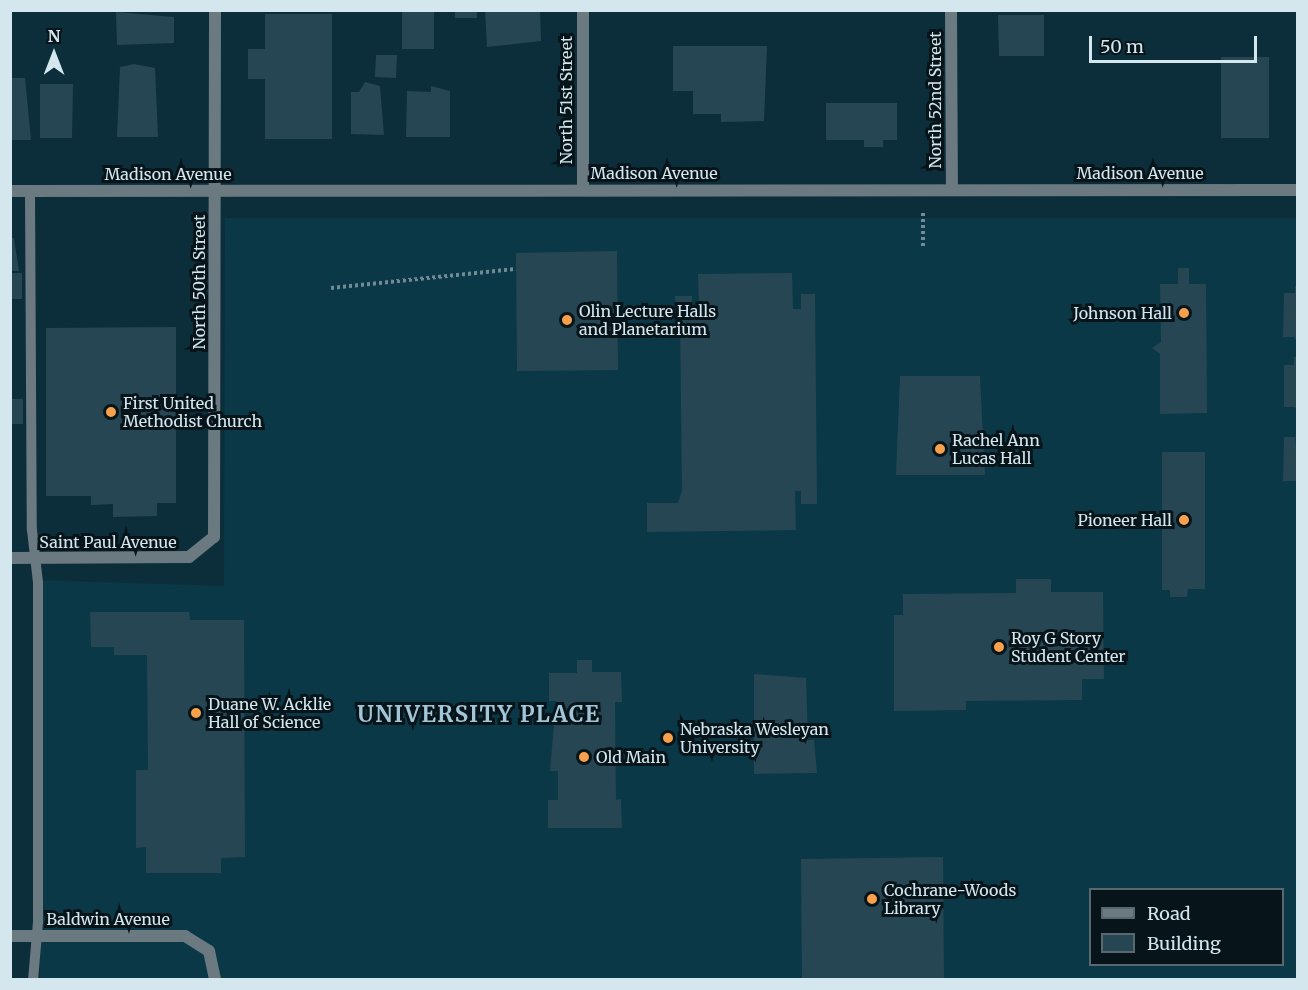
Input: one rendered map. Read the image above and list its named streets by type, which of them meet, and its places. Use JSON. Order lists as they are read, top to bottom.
{
  "streets": {
    "street": [
      "North 51st Street",
      "North 52nd Street",
      "Madison Avenue",
      "North 50th Street",
      "Saint Paul Avenue",
      "Baldwin Avenue"
    ]
  },
  "crossings": [
    ["North 51st Street", "Madison Avenue"],
    ["North 52nd Street", "Madison Avenue"],
    ["Madison Avenue", "North 50th Street"],
    ["North 50th Street", "Saint Paul Avenue"]
  ],
  "districts": ["UNIVERSITY PLACE"],
  "places": [
    "Johnson Hall",
    "Olin Lecture Halls and Planetarium",
    "First United Methodist Church",
    "Rachel Ann Lucas Hall",
    "Pioneer Hall",
    "Roy G Story Student Center",
    "Duane W. Acklie Hall of Science",
    "Nebraska Wesleyan University",
    "Old Main",
    "Cochrane-Woods Library"
  ],
  "legend": ["Road", "Building"],
  "scale_bar": "50 m",
  "north": "top"
}
